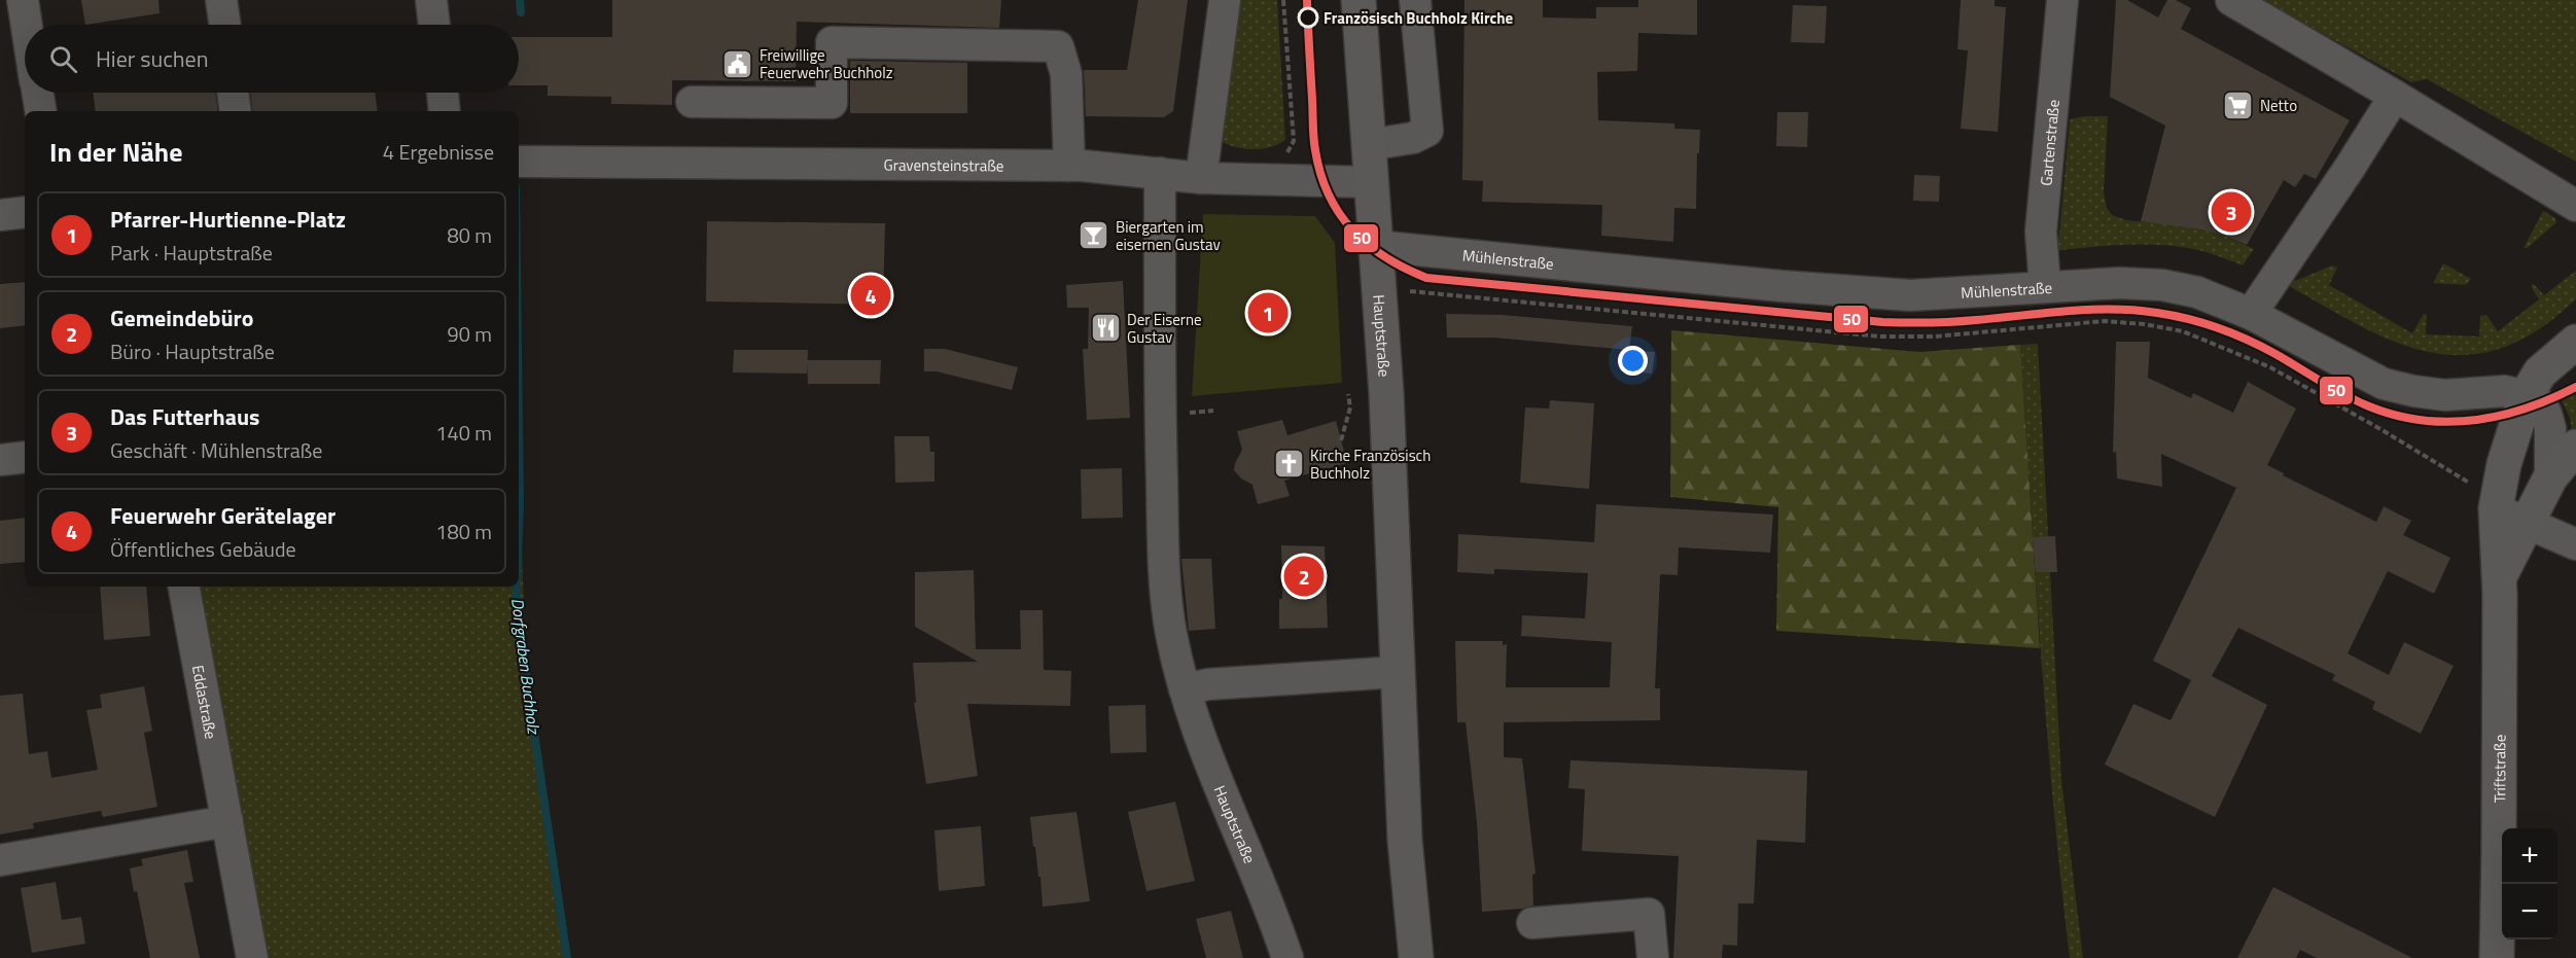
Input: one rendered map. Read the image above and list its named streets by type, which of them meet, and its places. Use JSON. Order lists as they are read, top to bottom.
{
  "streets": {
    "main road": ["Hauptstraße", "Triftstraße"],
    "street": [
      "Gartenstraße",
      "Gravensteinstraße",
      "Mühlenstraße",
      "Eddastraße"
    ]
  },
  "crossings": [
    ["Gartenstraße", "Mühlenstraße"],
    ["Gravensteinstraße", "Hauptstraße"],
    ["Mühlenstraße", "Hauptstraße"],
    ["Mühlenstraße", "Triftstraße"]
  ],
  "water": ["Dorfgraben Buchholz"],
  "places": {
    "other": ["Französisch Buchholz Kirche"],
    "public building": ["Freiwillige Feuerwehr Buchholz"],
    "supermarket": ["Netto"],
    "bar": ["Biergarten im eisernen Gustav"],
    "restaurant": ["Der Eiserne Gustav"],
    "church": ["Kirche Französisch Buchholz"]
  },
  "lines": ["transit line 50"],
  "page": {
    "search": "Hier suchen",
    "heading": ["In der Nähe", "4 Ergebnisse"],
    "pins": [
      "3",
      "4",
      "1",
      "2"
    ],
    "list": [
      {
        "mark": "1",
        "name": "Pfarrer-Hurtienne-Platz",
        "note": "Park · Hauptstraße",
        "value": "80 m"
      },
      {
        "mark": "2",
        "name": "Gemeindebüro",
        "note": "Büro · Hauptstraße",
        "value": "90 m"
      },
      {
        "mark": "3",
        "name": "Das Futterhaus",
        "note": "Geschäft · Mühlenstraße",
        "value": "140 m"
      },
      {
        "mark": "4",
        "name": "Feuerwehr Gerätelager",
        "note": "Öffentliches Gebäude",
        "value": "180 m"
      }
    ],
    "map_buttons": ["+", "−"]
  }
}
